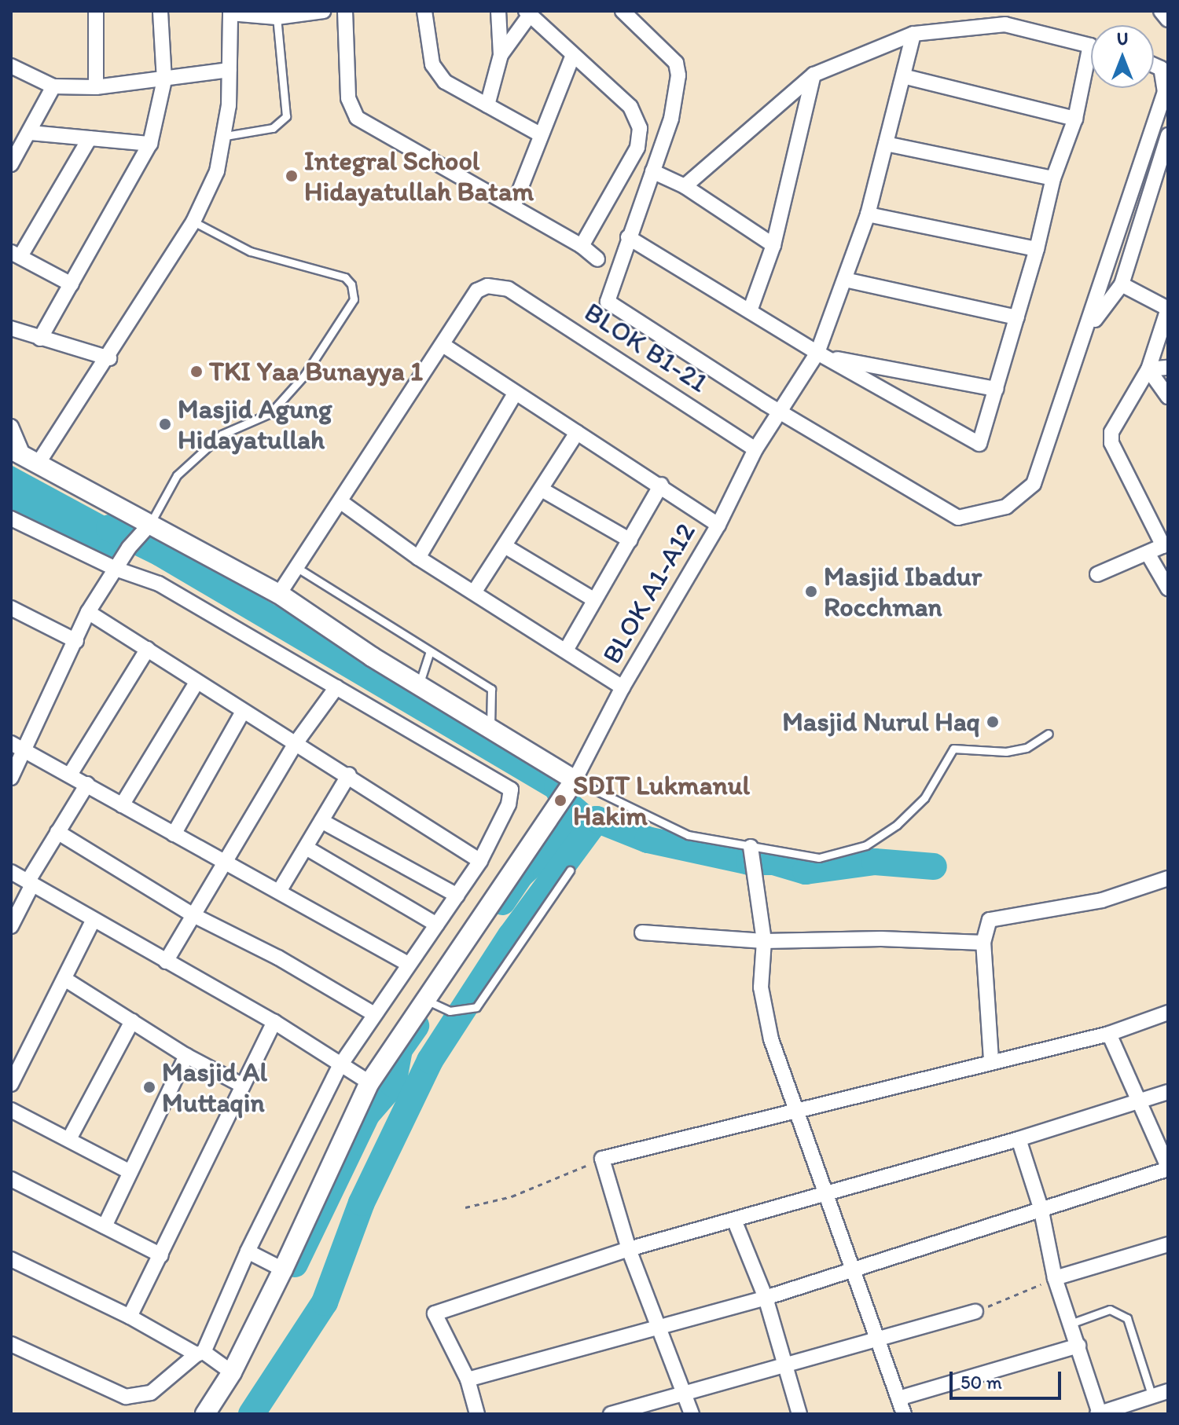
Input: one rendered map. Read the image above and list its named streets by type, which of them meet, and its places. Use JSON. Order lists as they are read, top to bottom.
{
  "streets": {
    "street": ["BLOK B1-21", "BLOK A1-A12"]
  },
  "crossings": [
    ["BLOK B1-21", "BLOK A1-A12"]
  ],
  "places": [
    "Integral School Hidayatullah Batam",
    "TKI Yaa Bunayya 1",
    "Masjid Agung Hidayatullah",
    "Masjid Ibadur Rocchman",
    "Masjid Nurul Haq",
    "SDIT Lukmanul Hakim",
    "Masjid Al Muttaqin"
  ],
  "scale_bar": "50 m",
  "north": "top"
}
